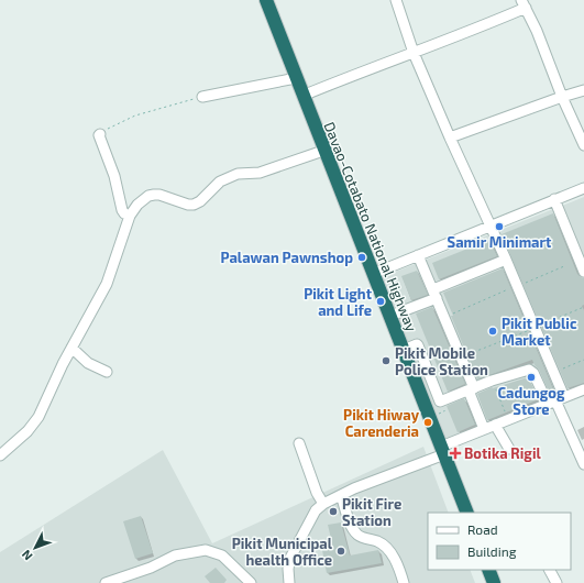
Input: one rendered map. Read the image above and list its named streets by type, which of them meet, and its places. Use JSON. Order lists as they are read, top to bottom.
{
  "streets": {
    "highway": ["Davao-Cotabato National Highway"]
  },
  "places": {
    "other": [
      "Samir Minimart",
      "Palawan Pawnshop",
      "Pikit Light and Life",
      "Pikit Public Market",
      "Pikit Mobile Police Station",
      "Cadungog Store",
      "Pikit Hiway Carenderia",
      "Pikit Fire Station",
      "Pikit Municipal health Office"
    ],
    "health": ["Botika Rigil"]
  },
  "legend": ["Road", "Building"],
  "north": "bottom left"
}
